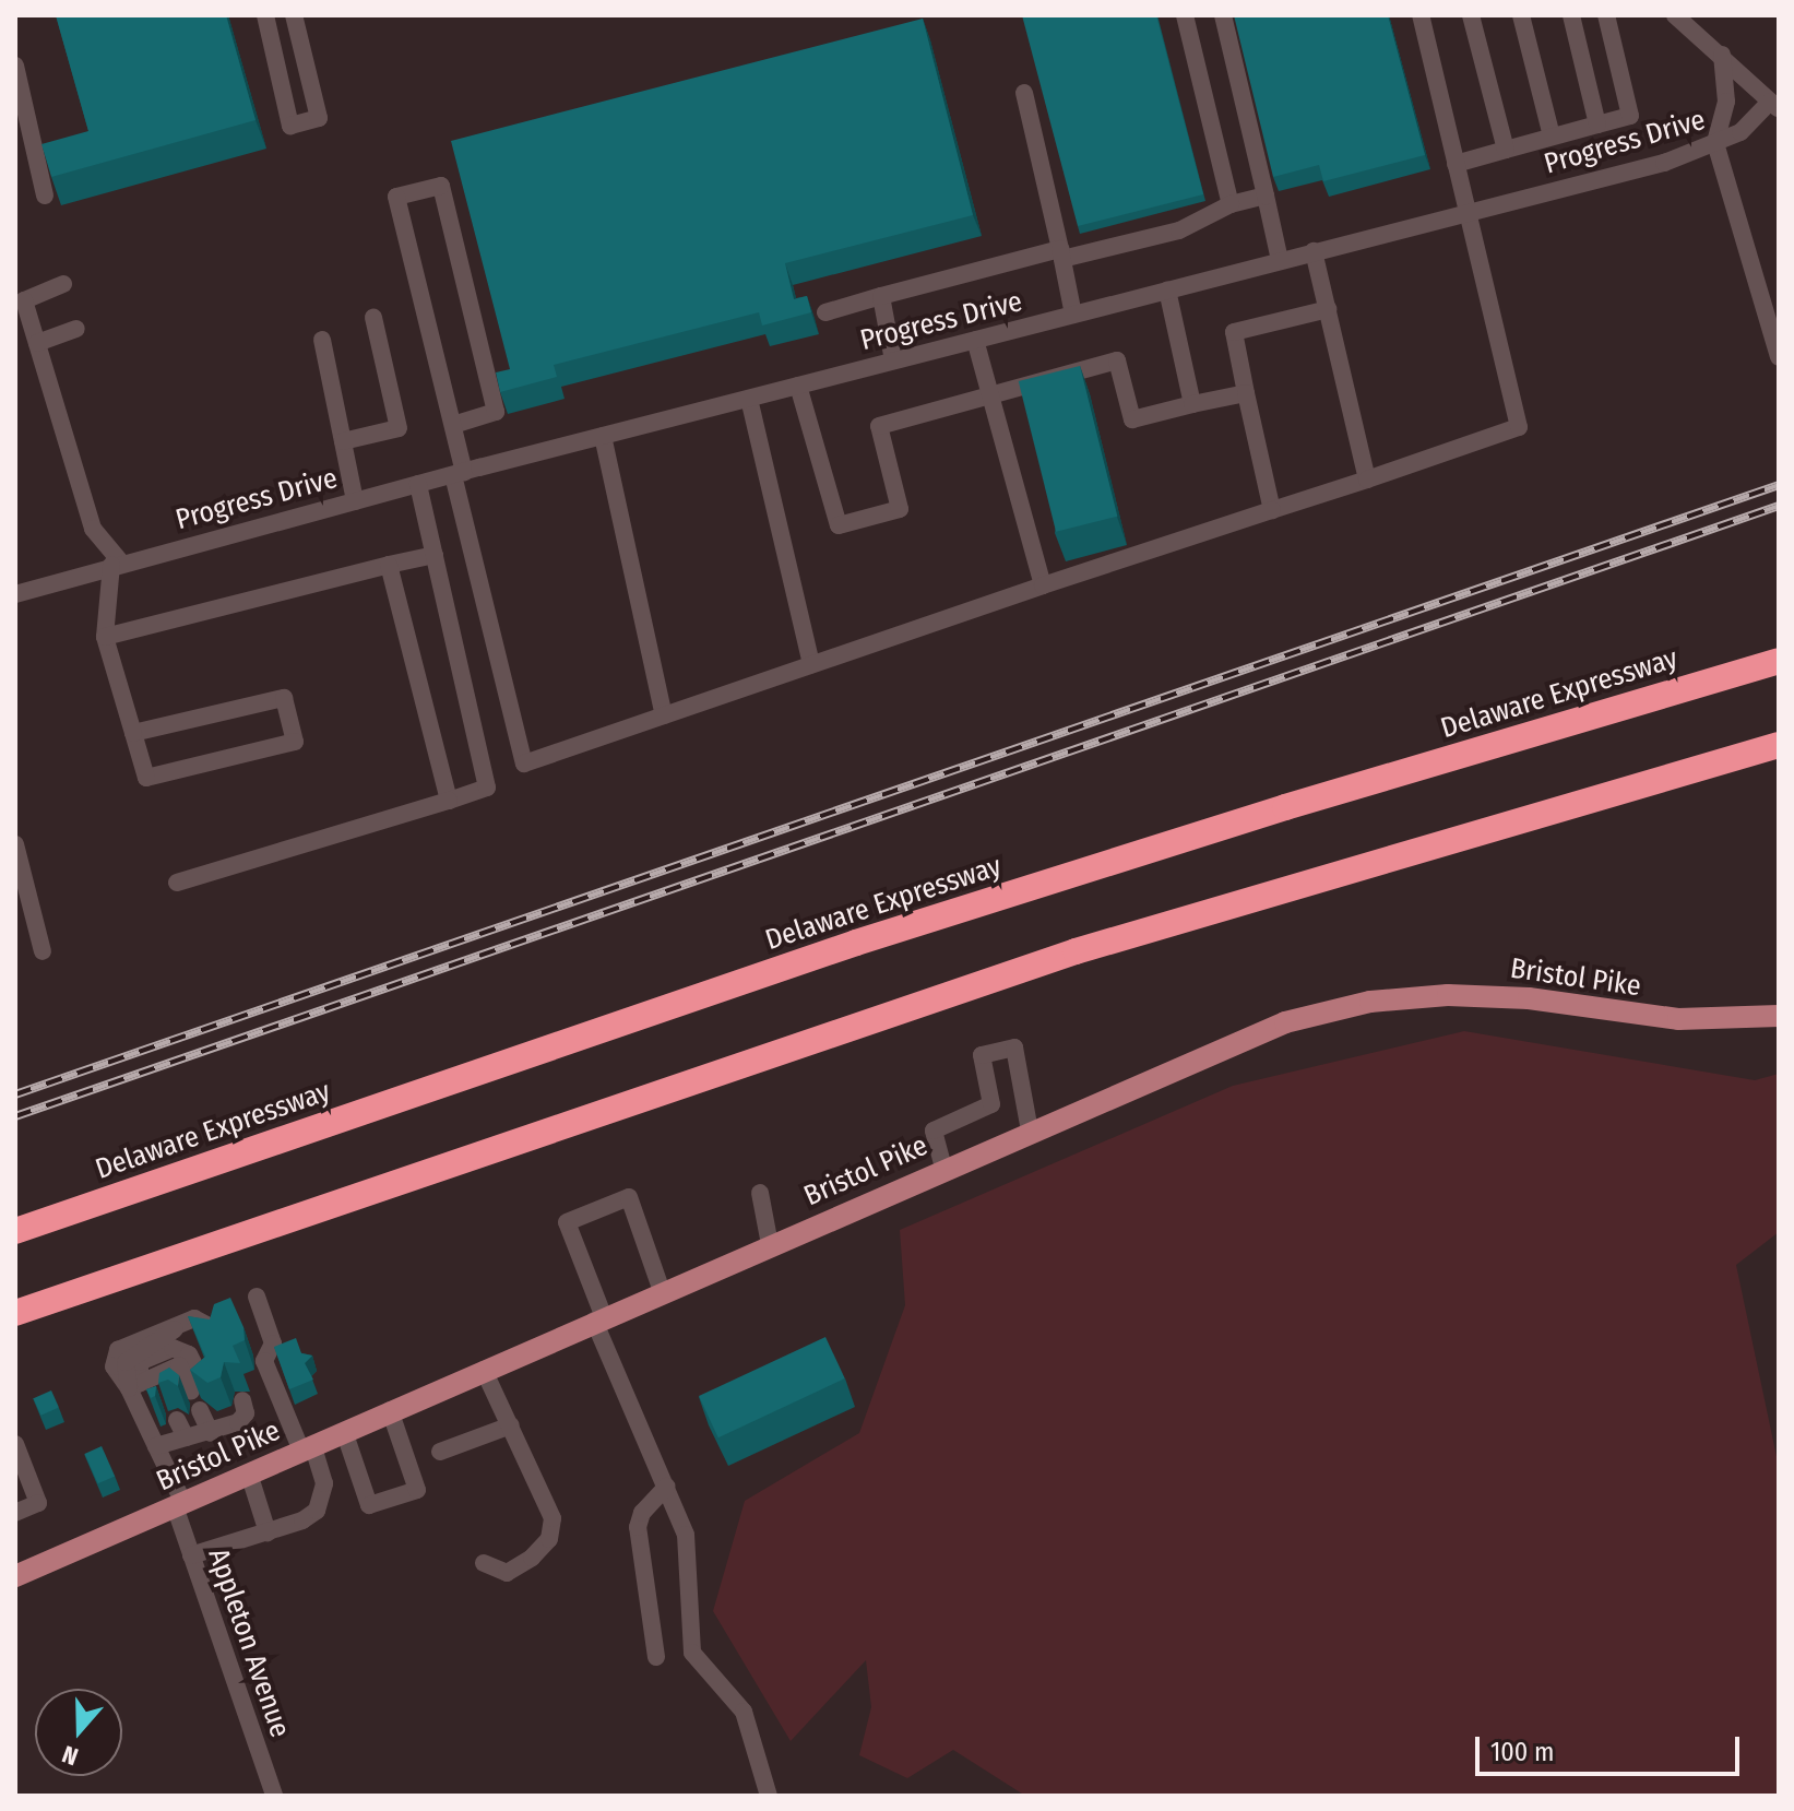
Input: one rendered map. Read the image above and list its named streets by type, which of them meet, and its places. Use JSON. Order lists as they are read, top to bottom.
{
  "streets": {
    "highway": ["Delaware Expressway"],
    "main road": ["Bristol Pike"],
    "street": ["Progress Drive", "Appleton Avenue"]
  },
  "crossings": [
    ["Bristol Pike", "Appleton Avenue"]
  ],
  "scale_bar": "100 m",
  "north": "bottom"
}
